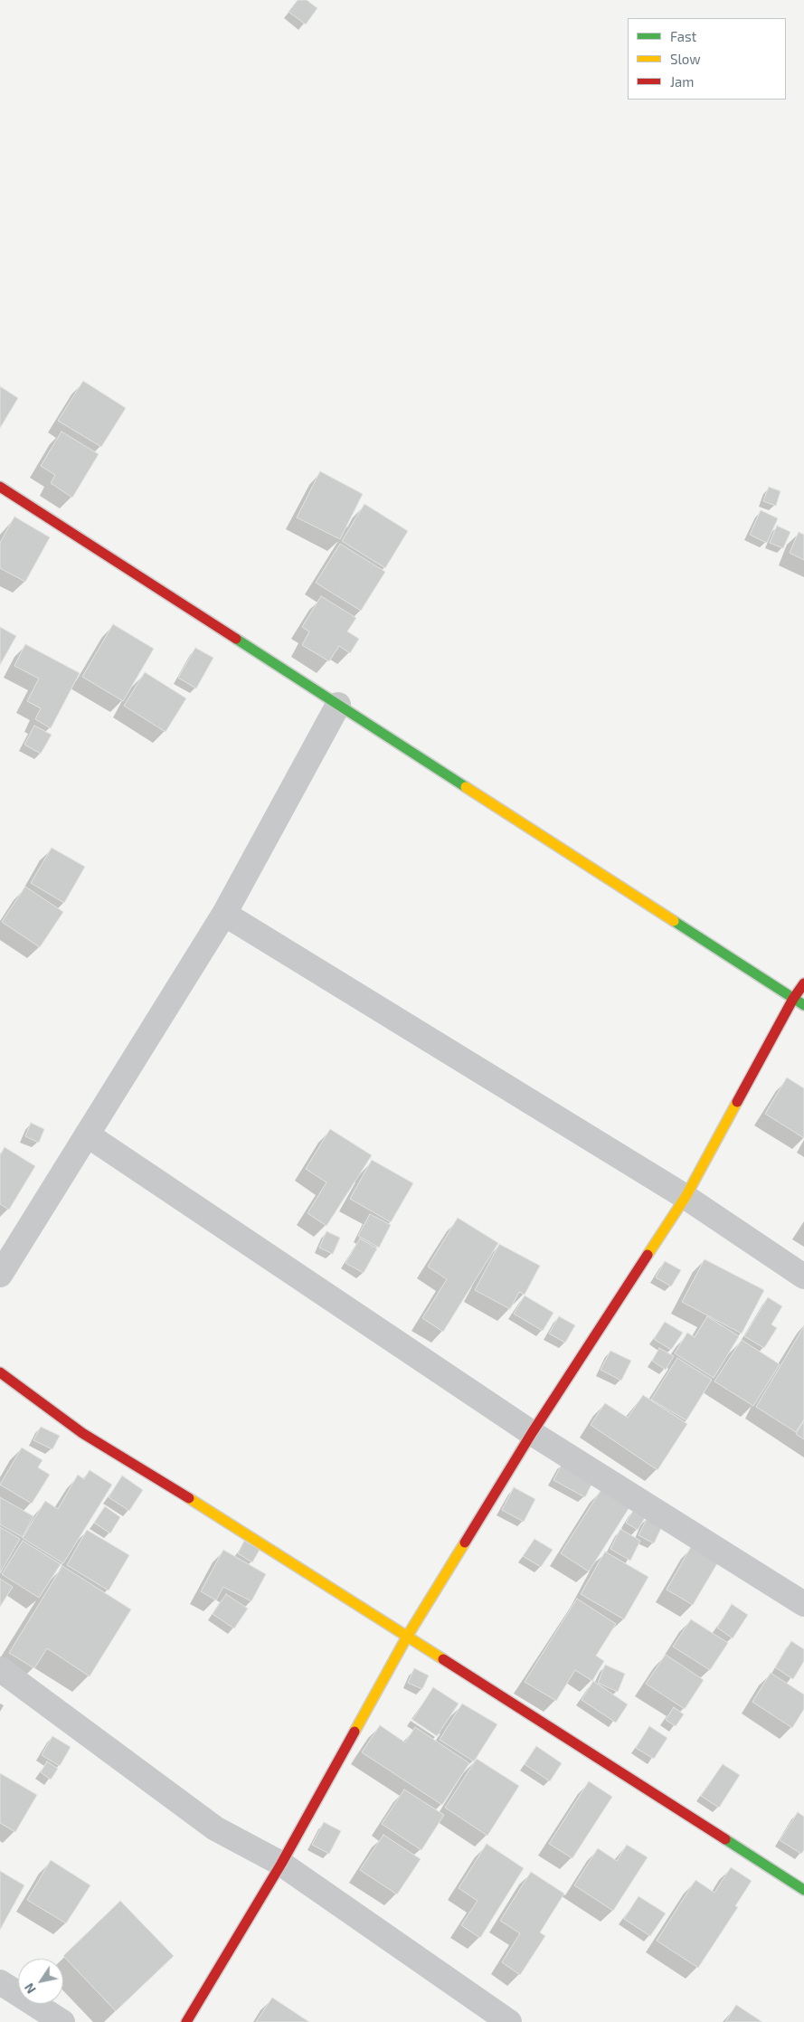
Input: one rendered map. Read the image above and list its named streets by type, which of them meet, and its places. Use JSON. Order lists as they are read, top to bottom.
{
  "legend": ["Fast", "Slow", "Jam"],
  "north": "bottom left"
}
